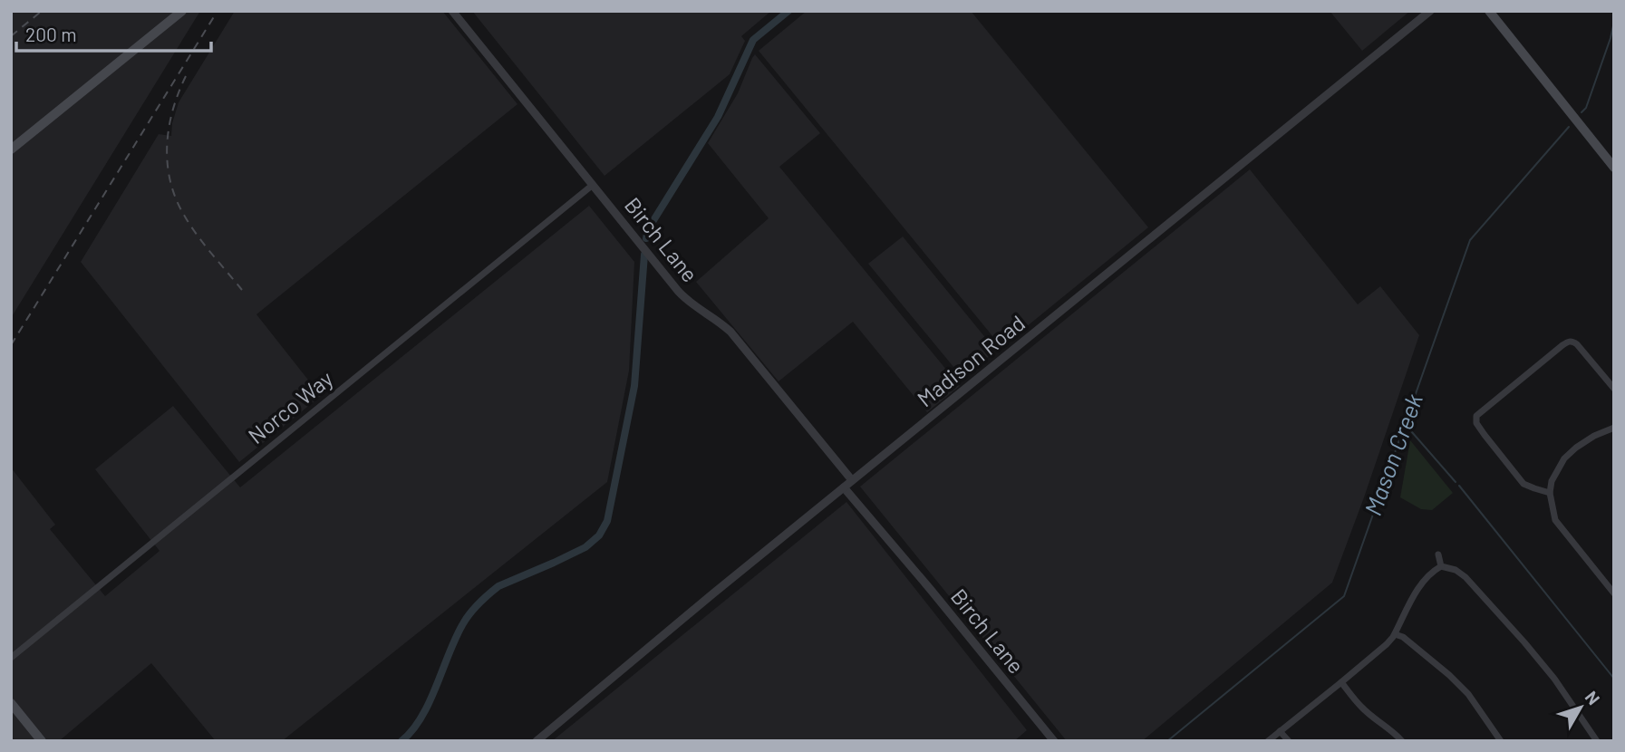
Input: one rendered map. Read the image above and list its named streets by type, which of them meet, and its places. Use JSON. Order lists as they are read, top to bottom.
{
  "streets": {
    "street": ["Birch Lane", "Madison Road", "Norco Way"]
  },
  "crossings": [
    ["Birch Lane", "Madison Road"],
    ["Birch Lane", "Norco Way"]
  ],
  "water": ["Mason Creek"],
  "scale_bar": "200 m",
  "north": "top right"
}
